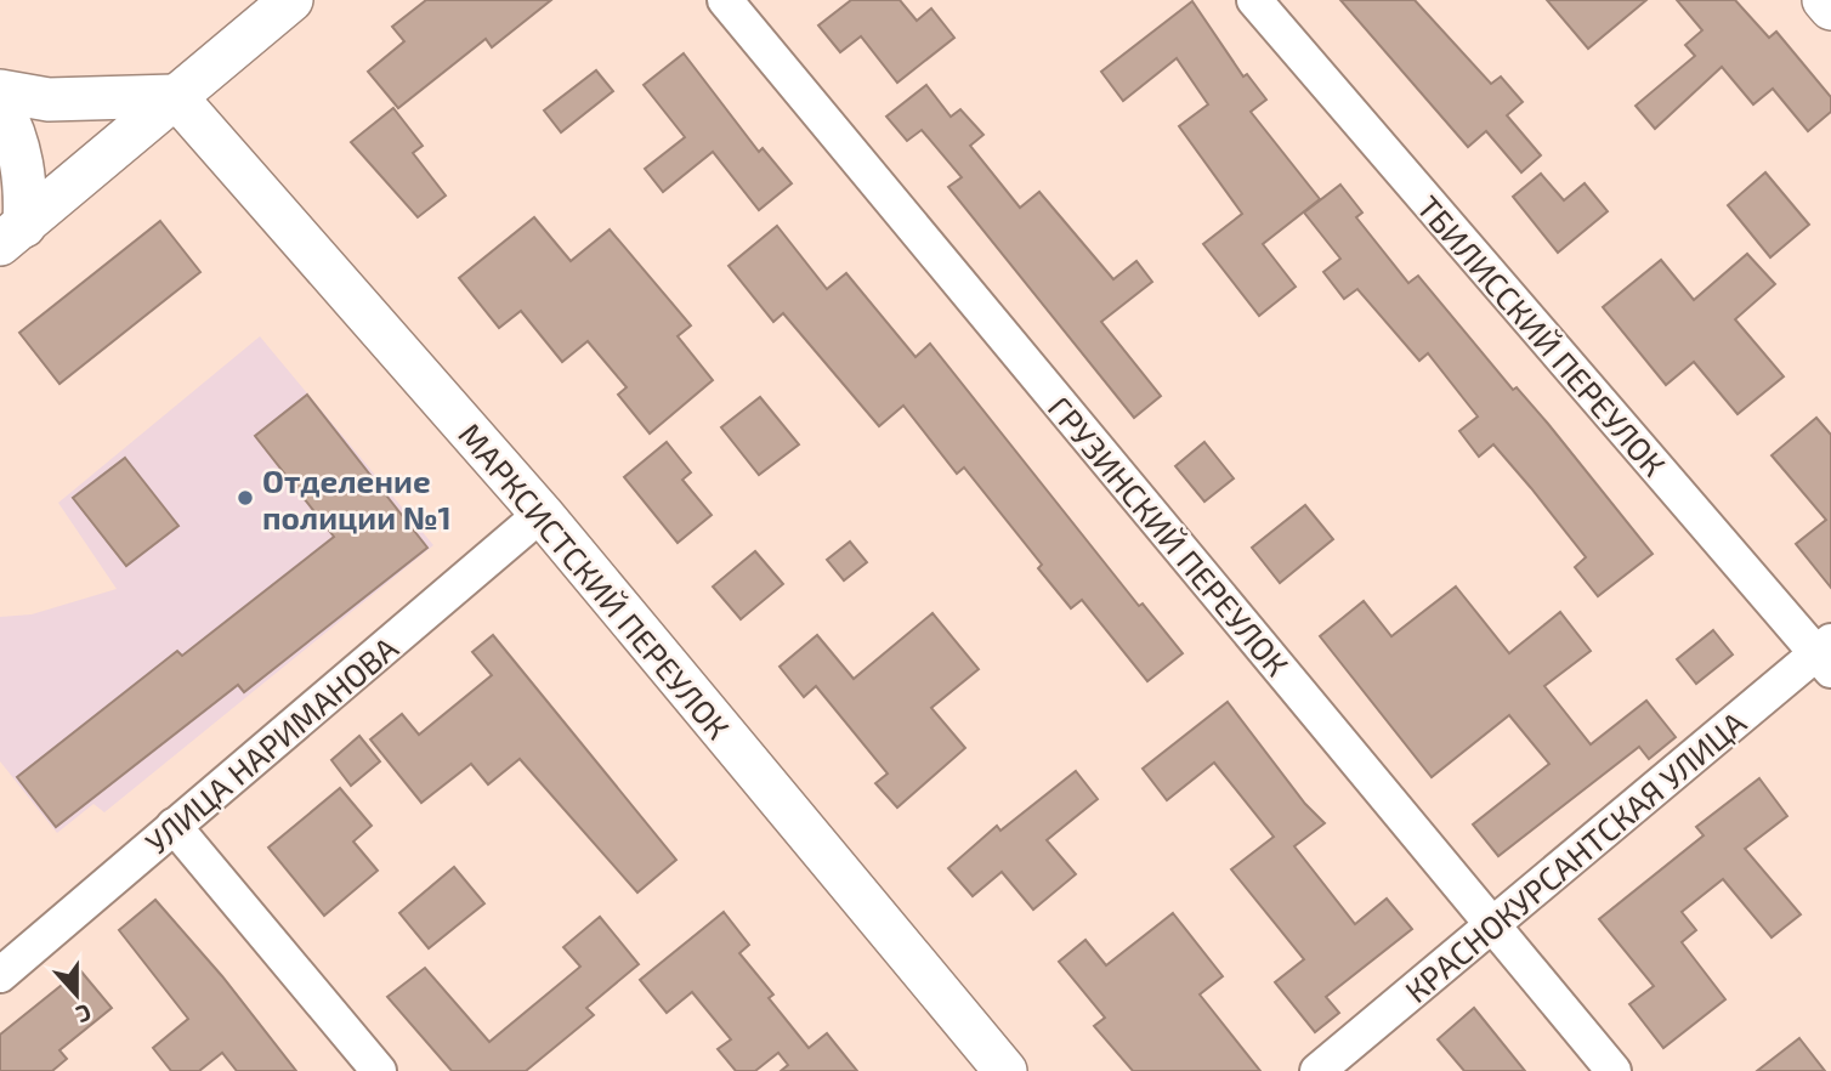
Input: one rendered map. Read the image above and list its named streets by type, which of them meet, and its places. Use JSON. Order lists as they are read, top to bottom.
{
  "streets": {
    "street": [
      "ТБИЛИССКИЙ ПЕРЕУЛОК",
      "ГРУЗИНСКИЙ ПЕРЕУЛОК",
      "МАРКСИСТСКИЙ ПЕРЕУЛОК",
      "УЛИЦА НАРИМАНОВА",
      "КРАСНОКУРСАНТСКАЯ УЛИЦА"
    ]
  },
  "crossings": [
    ["ТБИЛИССКИЙ ПЕРЕУЛОК", "КРАСНОКУРСАНТСКАЯ УЛИЦА"],
    ["ГРУЗИНСКИЙ ПЕРЕУЛОК", "КРАСНОКУРСАНТСКАЯ УЛИЦА"],
    ["МАРКСИСТСКИЙ ПЕРЕУЛОК", "УЛИЦА НАРИМАНОВА"]
  ],
  "places": ["Отделение полиции №1"],
  "north": "bottom"
}
